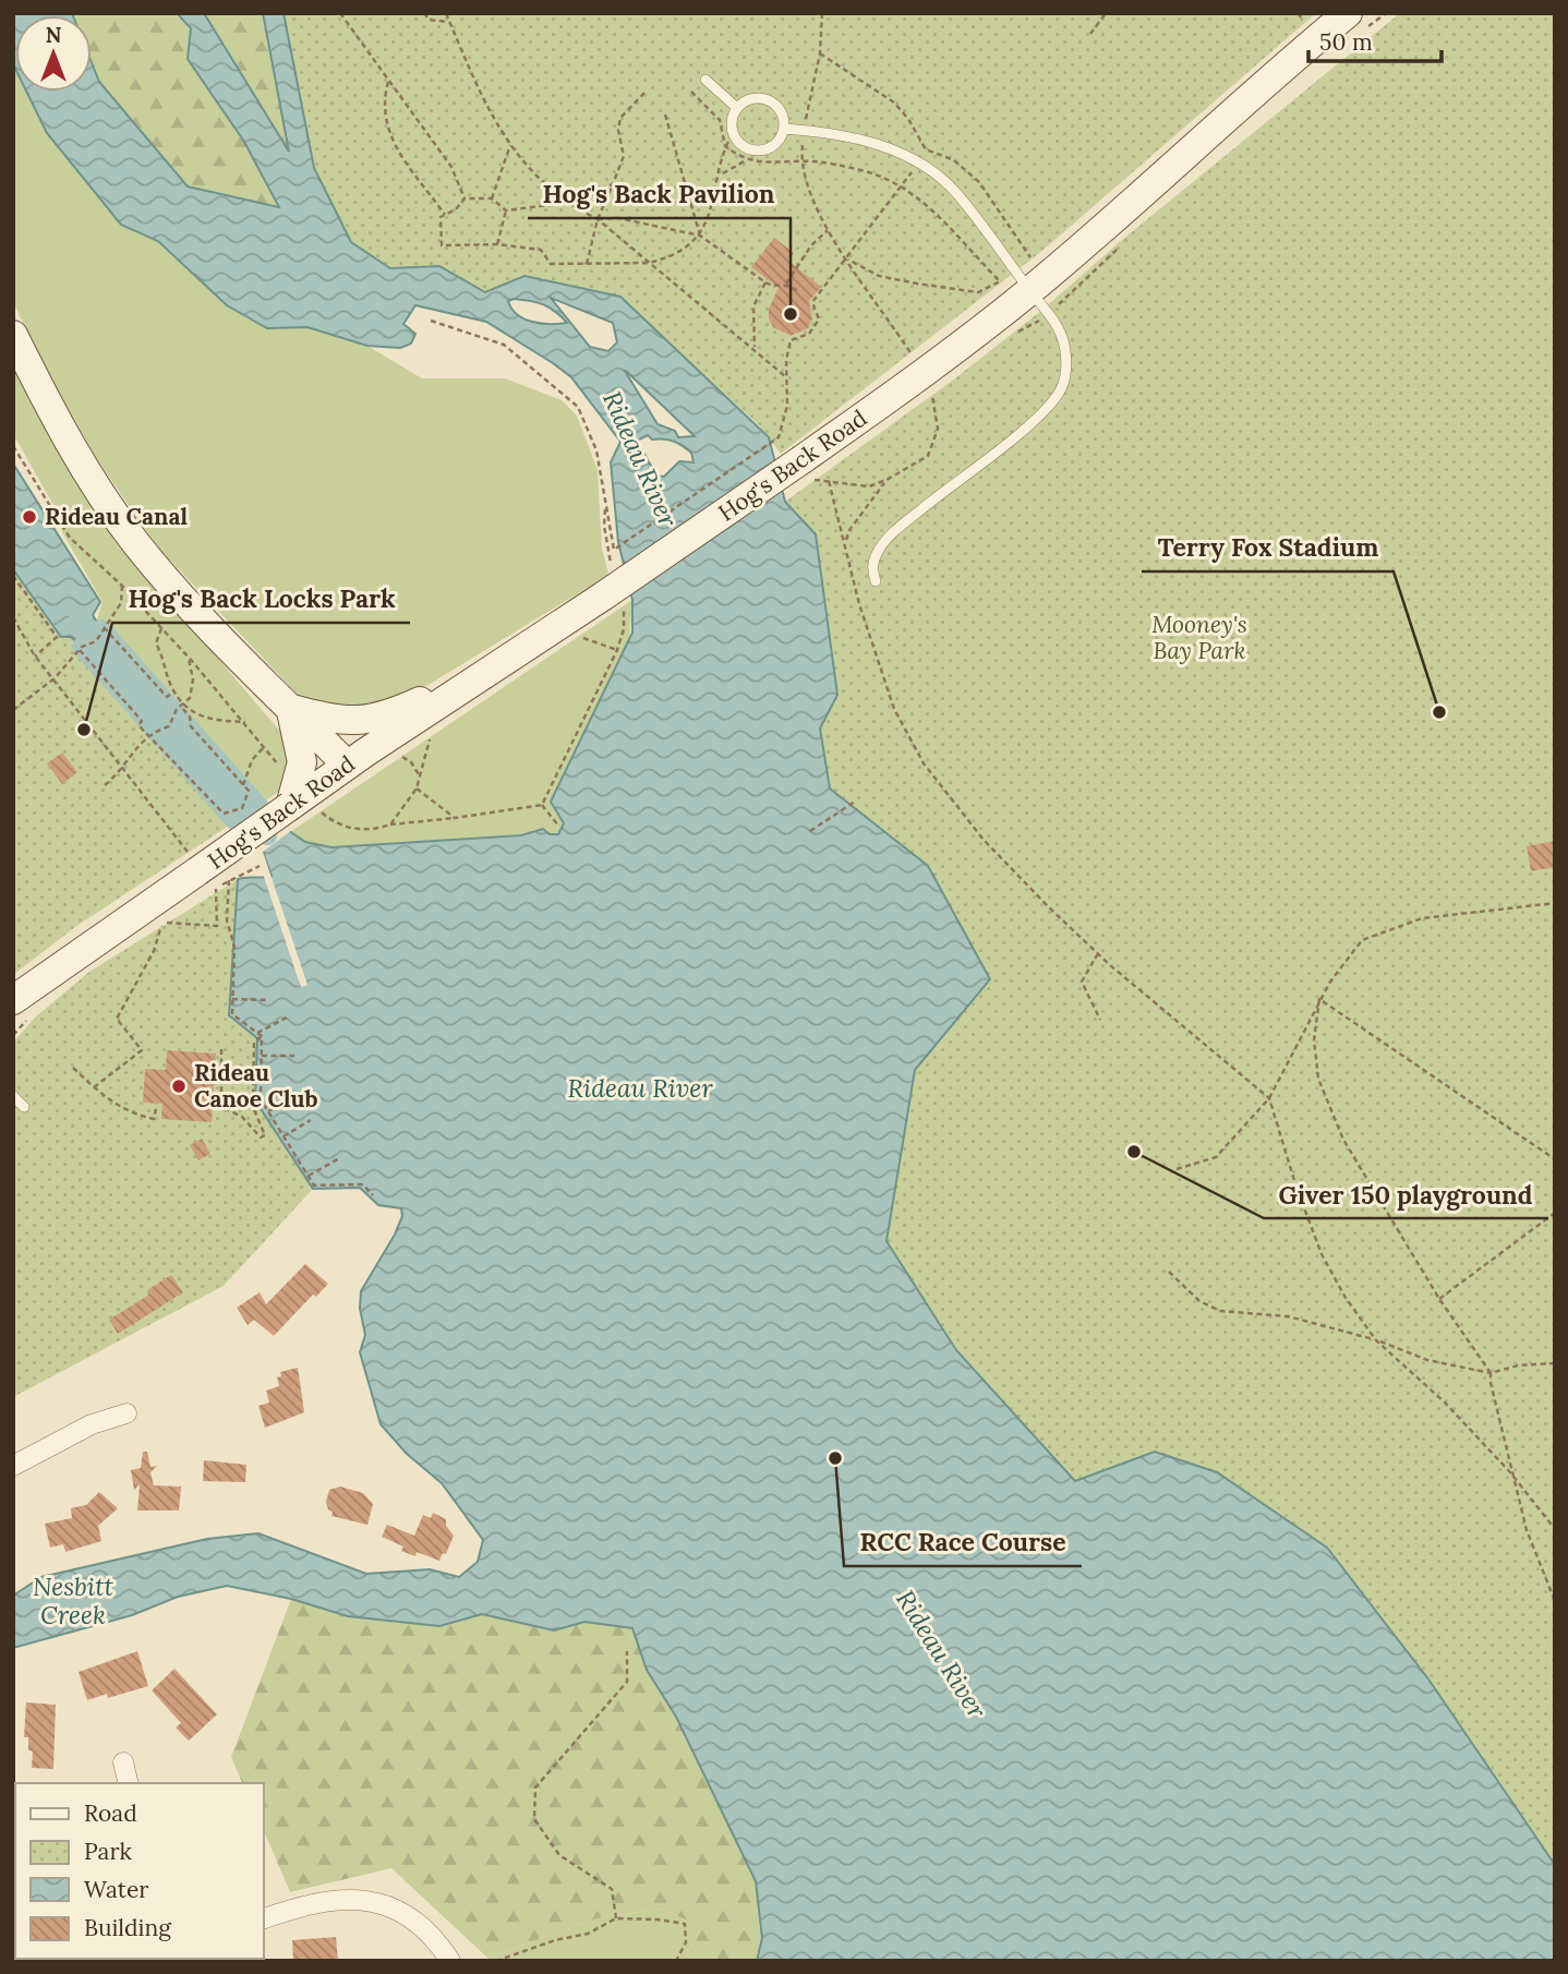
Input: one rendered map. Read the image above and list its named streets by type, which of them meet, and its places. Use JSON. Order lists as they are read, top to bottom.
{
  "streets": {
    "main road": ["Hog's Back Road"]
  },
  "water": ["Rideau River", "Nesbitt Creek"],
  "parks": ["Mooney's Bay Park"],
  "places": [
    "Hog's Back Pavilion",
    "Rideau Canal",
    "Terry Fox Stadium",
    "Hog's Back Locks Park",
    "Rideau Canoe Club",
    "Giver 150 playground",
    "RCC Race Course"
  ],
  "legend": [
    "Road",
    "Park",
    "Water",
    "Building"
  ],
  "scale_bar": "50 m",
  "north": "top"
}
